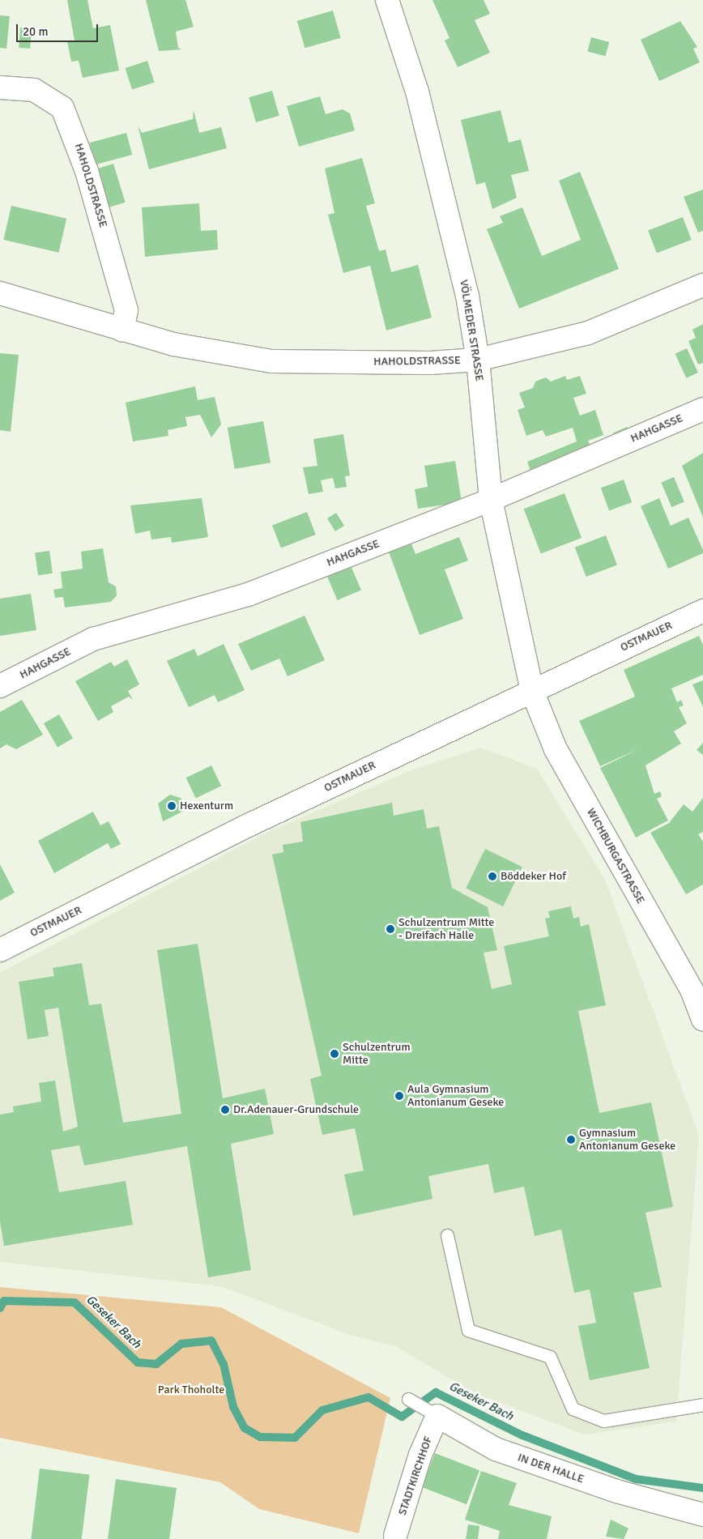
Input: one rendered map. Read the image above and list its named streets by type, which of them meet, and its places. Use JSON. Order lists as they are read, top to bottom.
{
  "streets": {
    "street": [
      "HAHOLDSTRASSE",
      "VÖLMEDER STRASSE",
      "HAHGASSE",
      "OSTMAUER",
      "WICHBURGASTRASSE",
      "IN DER HALLE",
      "STADTKIRCHHOF"
    ]
  },
  "crossings": [
    ["HAHOLDSTRASSE", "VÖLMEDER STRASSE"],
    ["VÖLMEDER STRASSE", "HAHGASSE"],
    ["VÖLMEDER STRASSE", "OSTMAUER"],
    ["VÖLMEDER STRASSE", "WICHBURGASTRASSE"],
    ["OSTMAUER", "WICHBURGASTRASSE"],
    ["IN DER HALLE", "STADTKIRCHHOF"]
  ],
  "water": ["Geseker Bach"],
  "parks": ["Park Thoholte"],
  "places": [
    "Hexenturm",
    "Böddeker Hof",
    "Schulzentrum Mitte - Dreifach Halle",
    "Schulzentrum Mitte",
    "Aula Gymnasium Antonianum Geseke",
    "Dr.Adenauer-Grundschule",
    "Gymnasium Antonianum Geseke"
  ],
  "scale_bar": "20 m"
}
